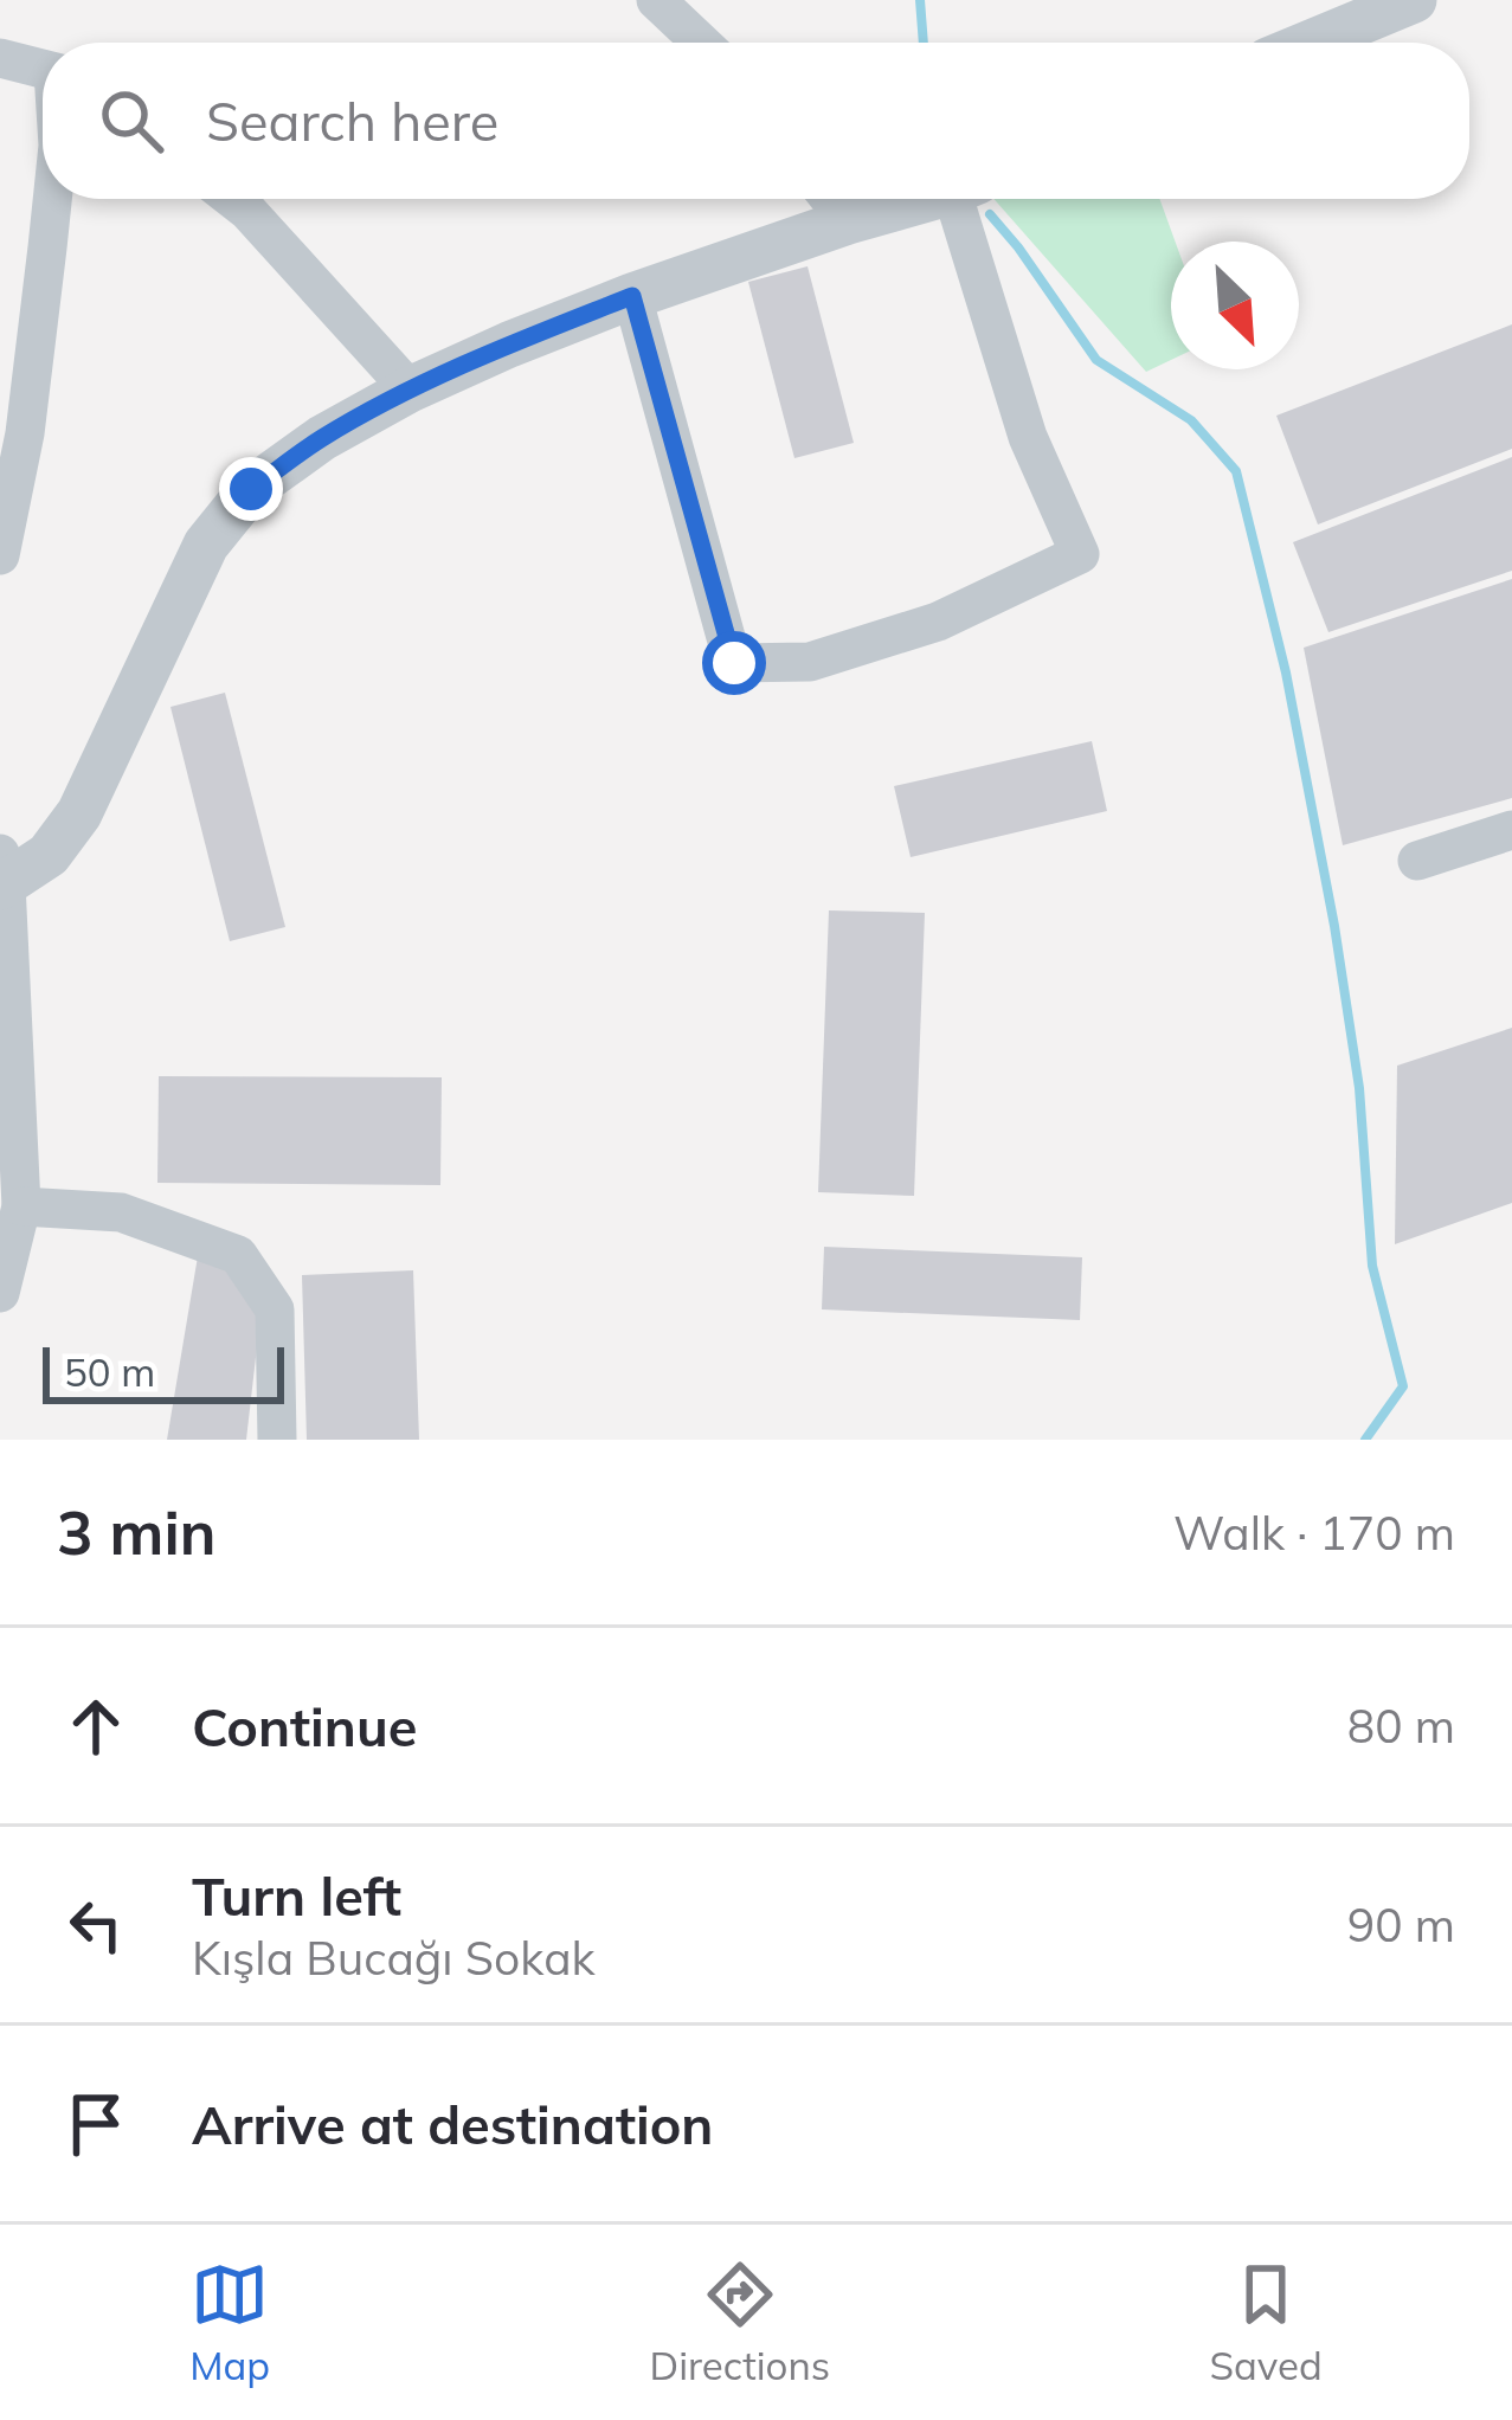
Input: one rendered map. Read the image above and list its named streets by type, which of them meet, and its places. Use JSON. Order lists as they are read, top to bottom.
{
  "scale_bar": "50 m",
  "north": "bottom right",
  "page": {
    "search": "Search here",
    "scale": "50 m",
    "heading": ["3 min", "Walk · 170 m"],
    "list": [
      ["Continue", "80 m"],
      ["Turn left", "Kışla Bucağı Sokak", "90 m"],
      "Arrive at destination"
    ],
    "nav": ["Map", "Directions", "Saved"]
  }
}
